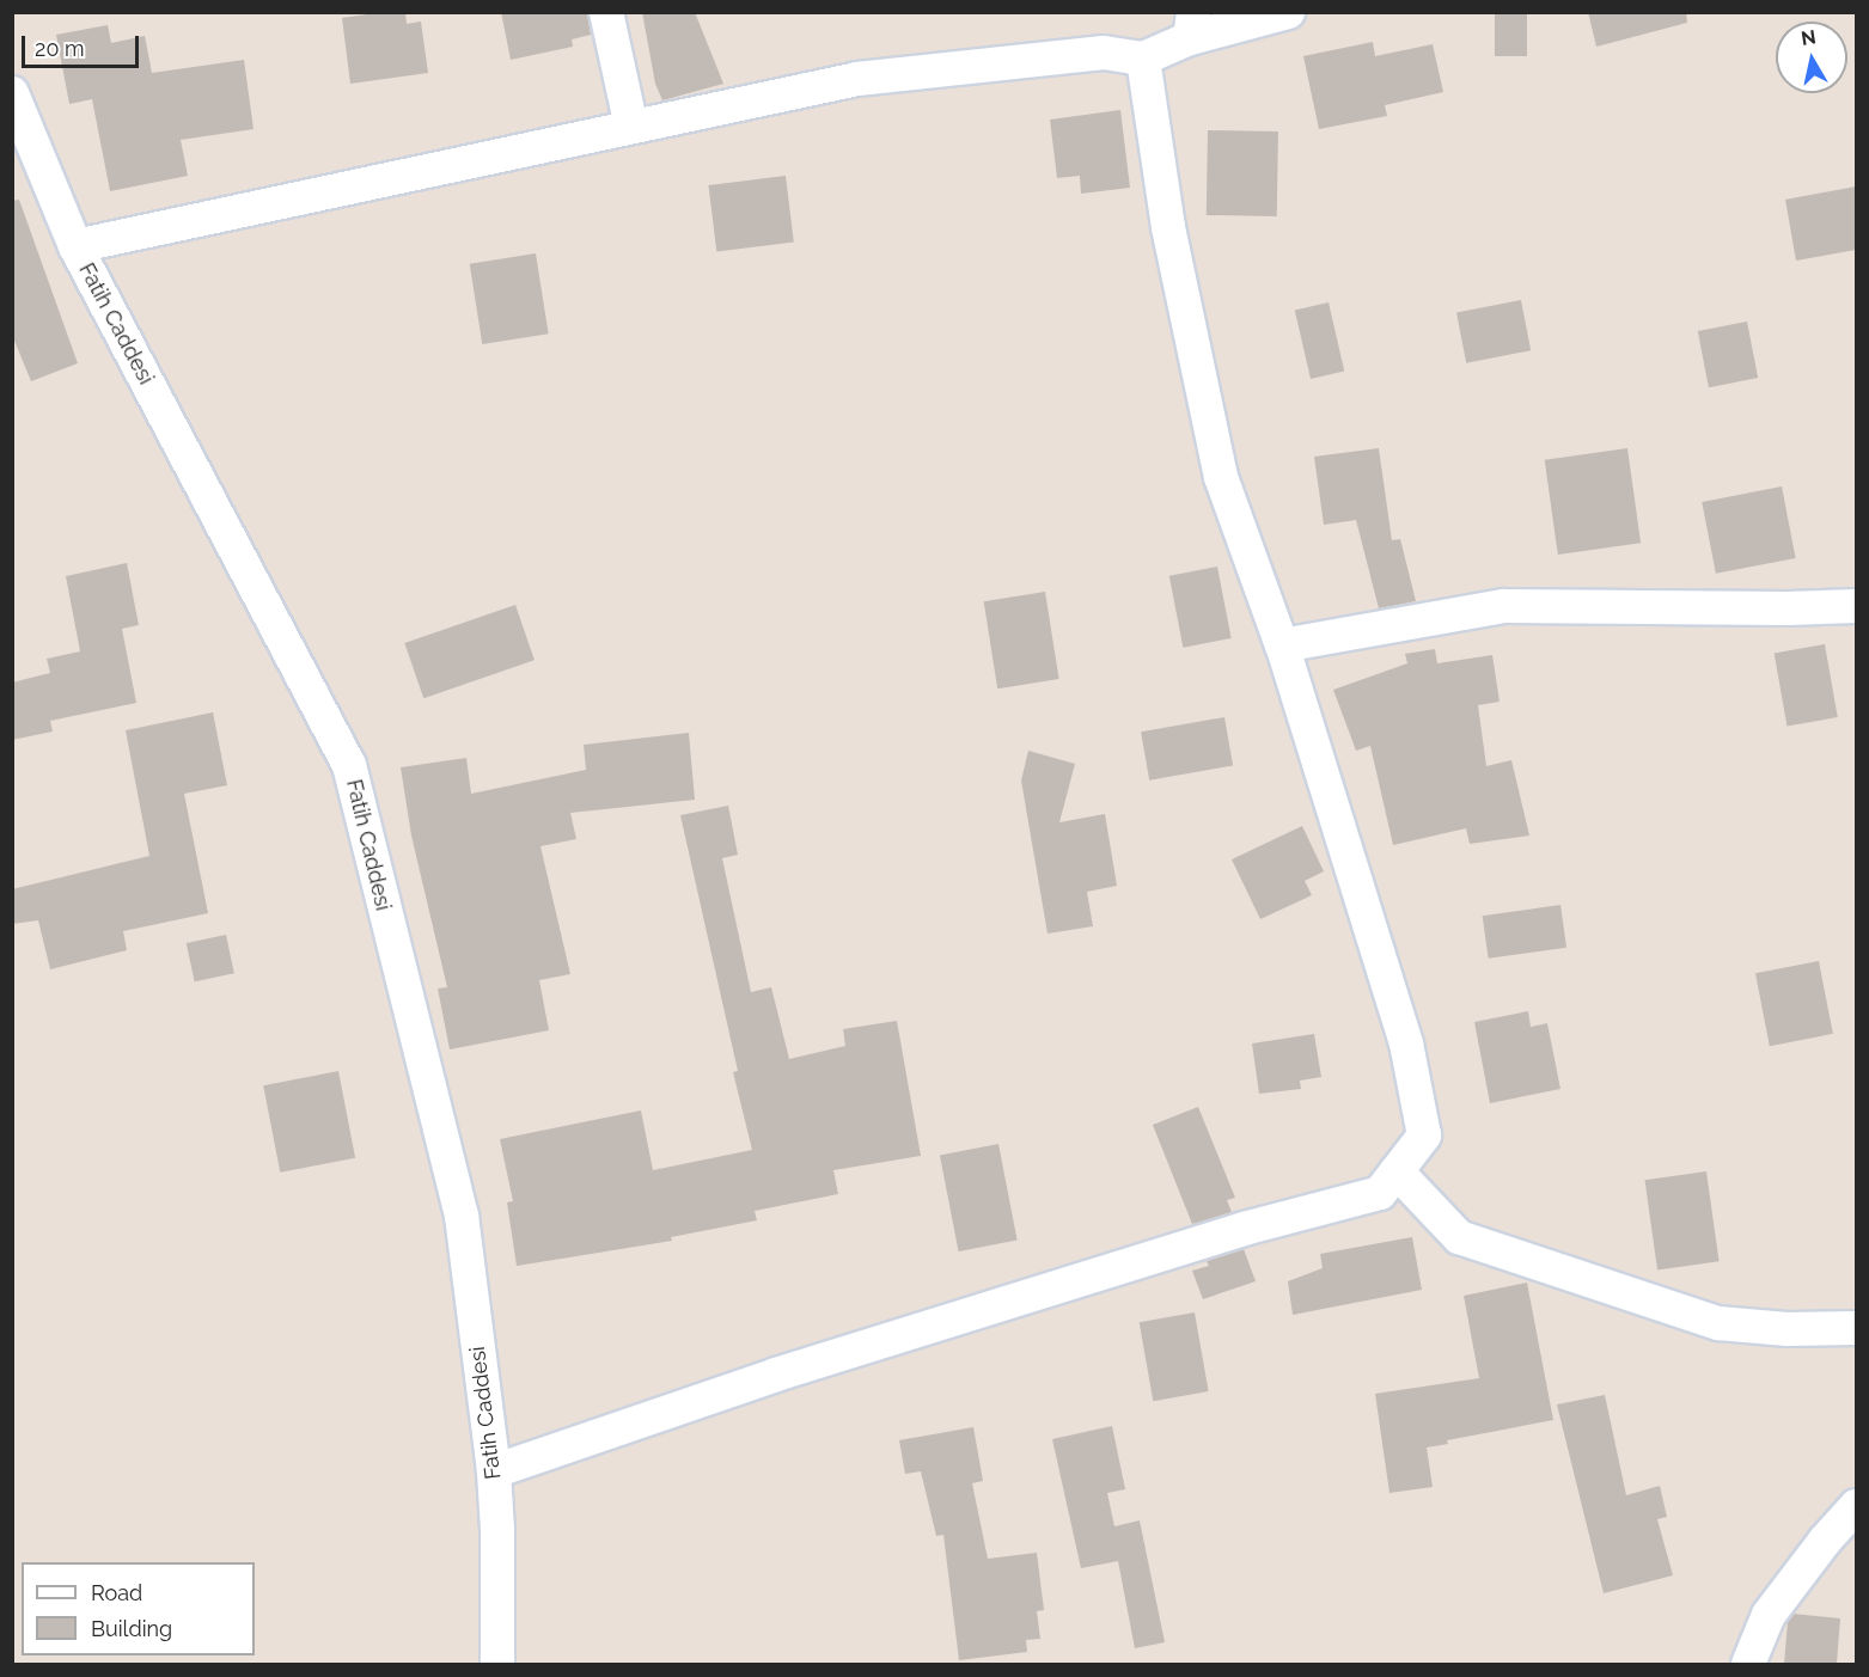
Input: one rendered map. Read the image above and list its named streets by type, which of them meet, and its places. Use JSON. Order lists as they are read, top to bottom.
{
  "streets": {
    "street": ["Fatih Caddesi"]
  },
  "legend": ["Road", "Building"],
  "scale_bar": "20 m",
  "north": "top"
}
